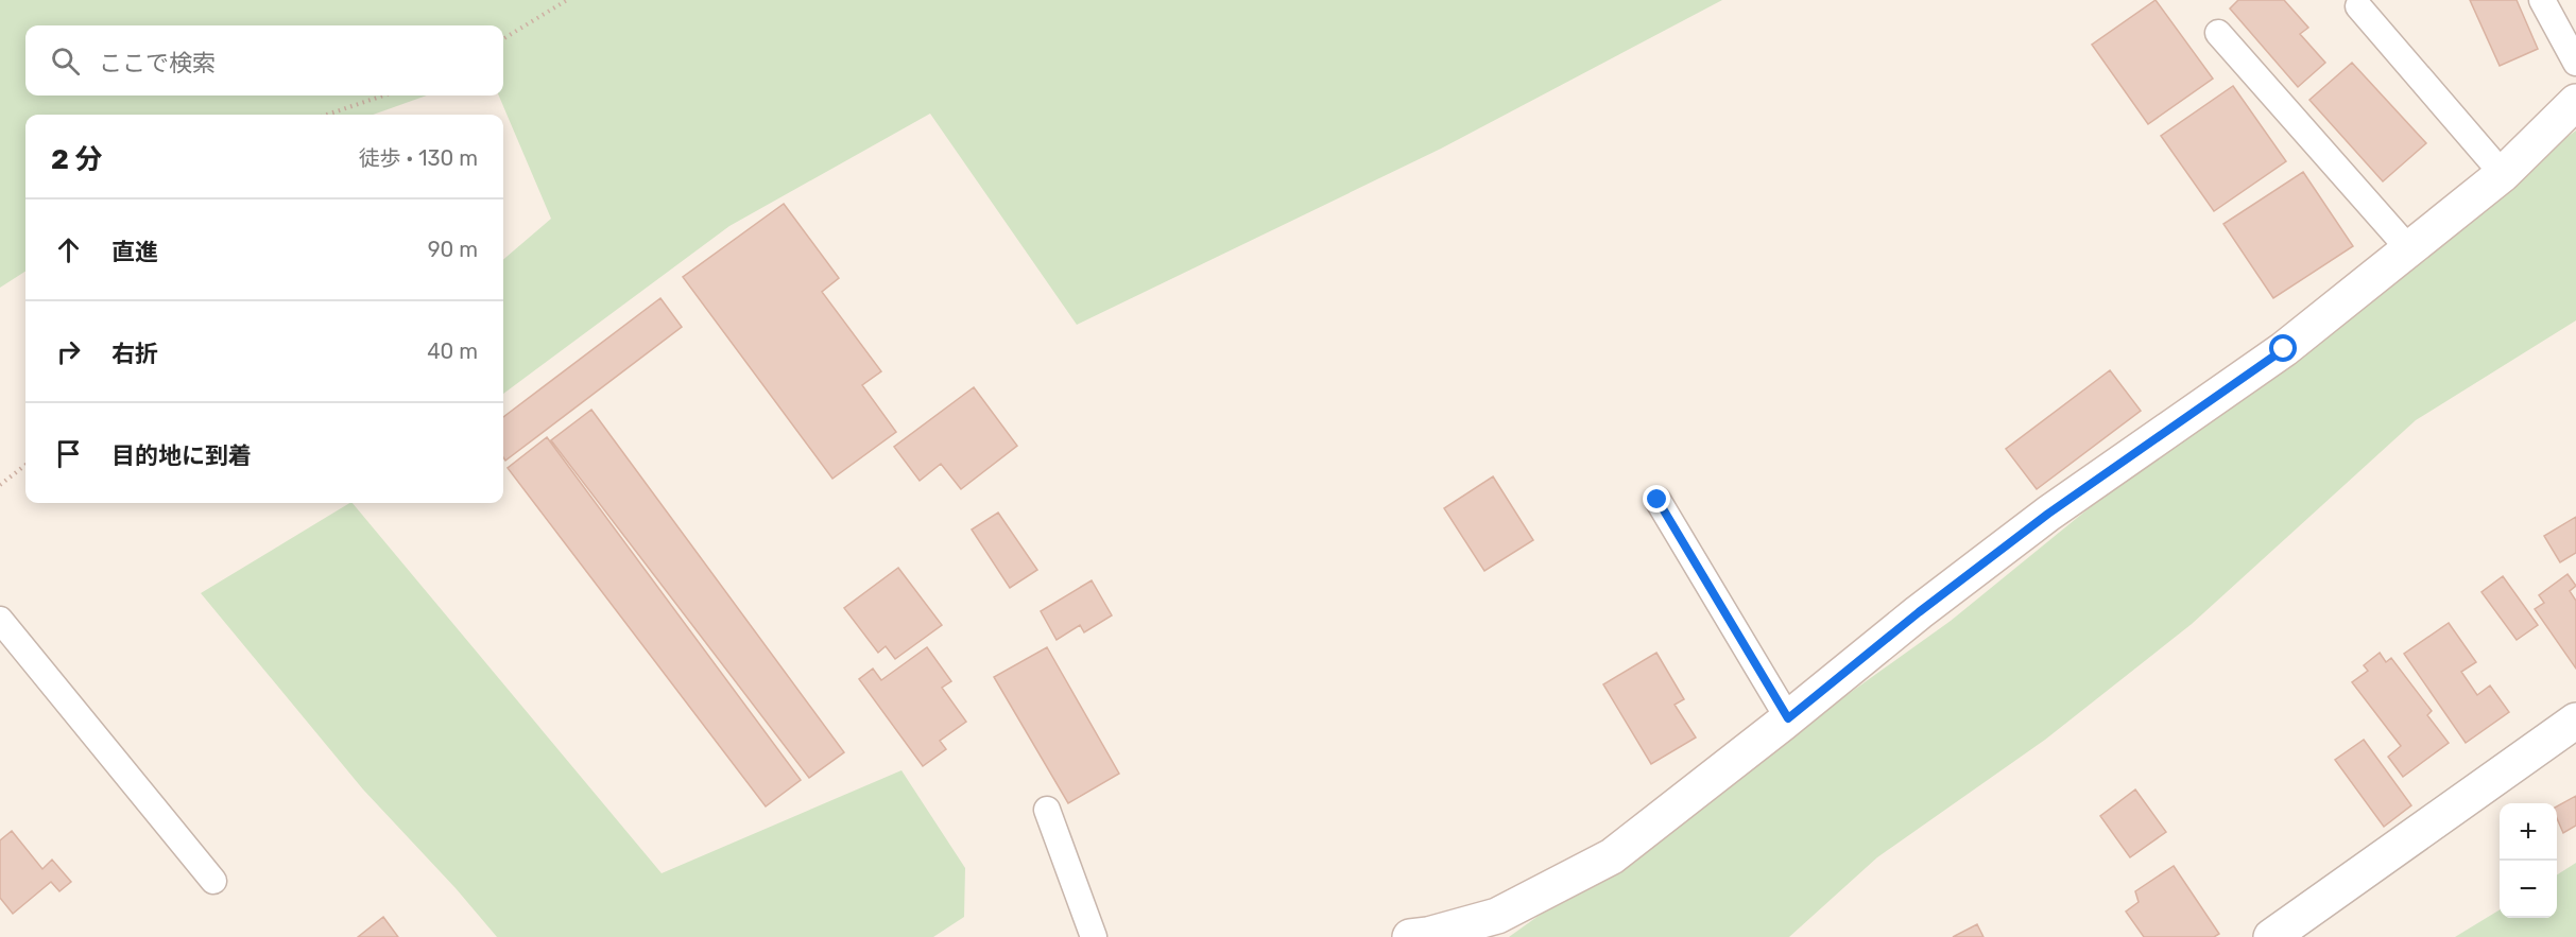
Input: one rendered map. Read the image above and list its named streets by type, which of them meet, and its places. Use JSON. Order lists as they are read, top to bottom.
{
  "page": {
    "search": "ここで検索",
    "heading": ["2 分", "徒歩 · 130 m"],
    "list": [
      ["直進", "90 m"],
      ["右折", "40 m"],
      "目的地に到着"
    ],
    "map_buttons": ["+", "−"]
  }
}
